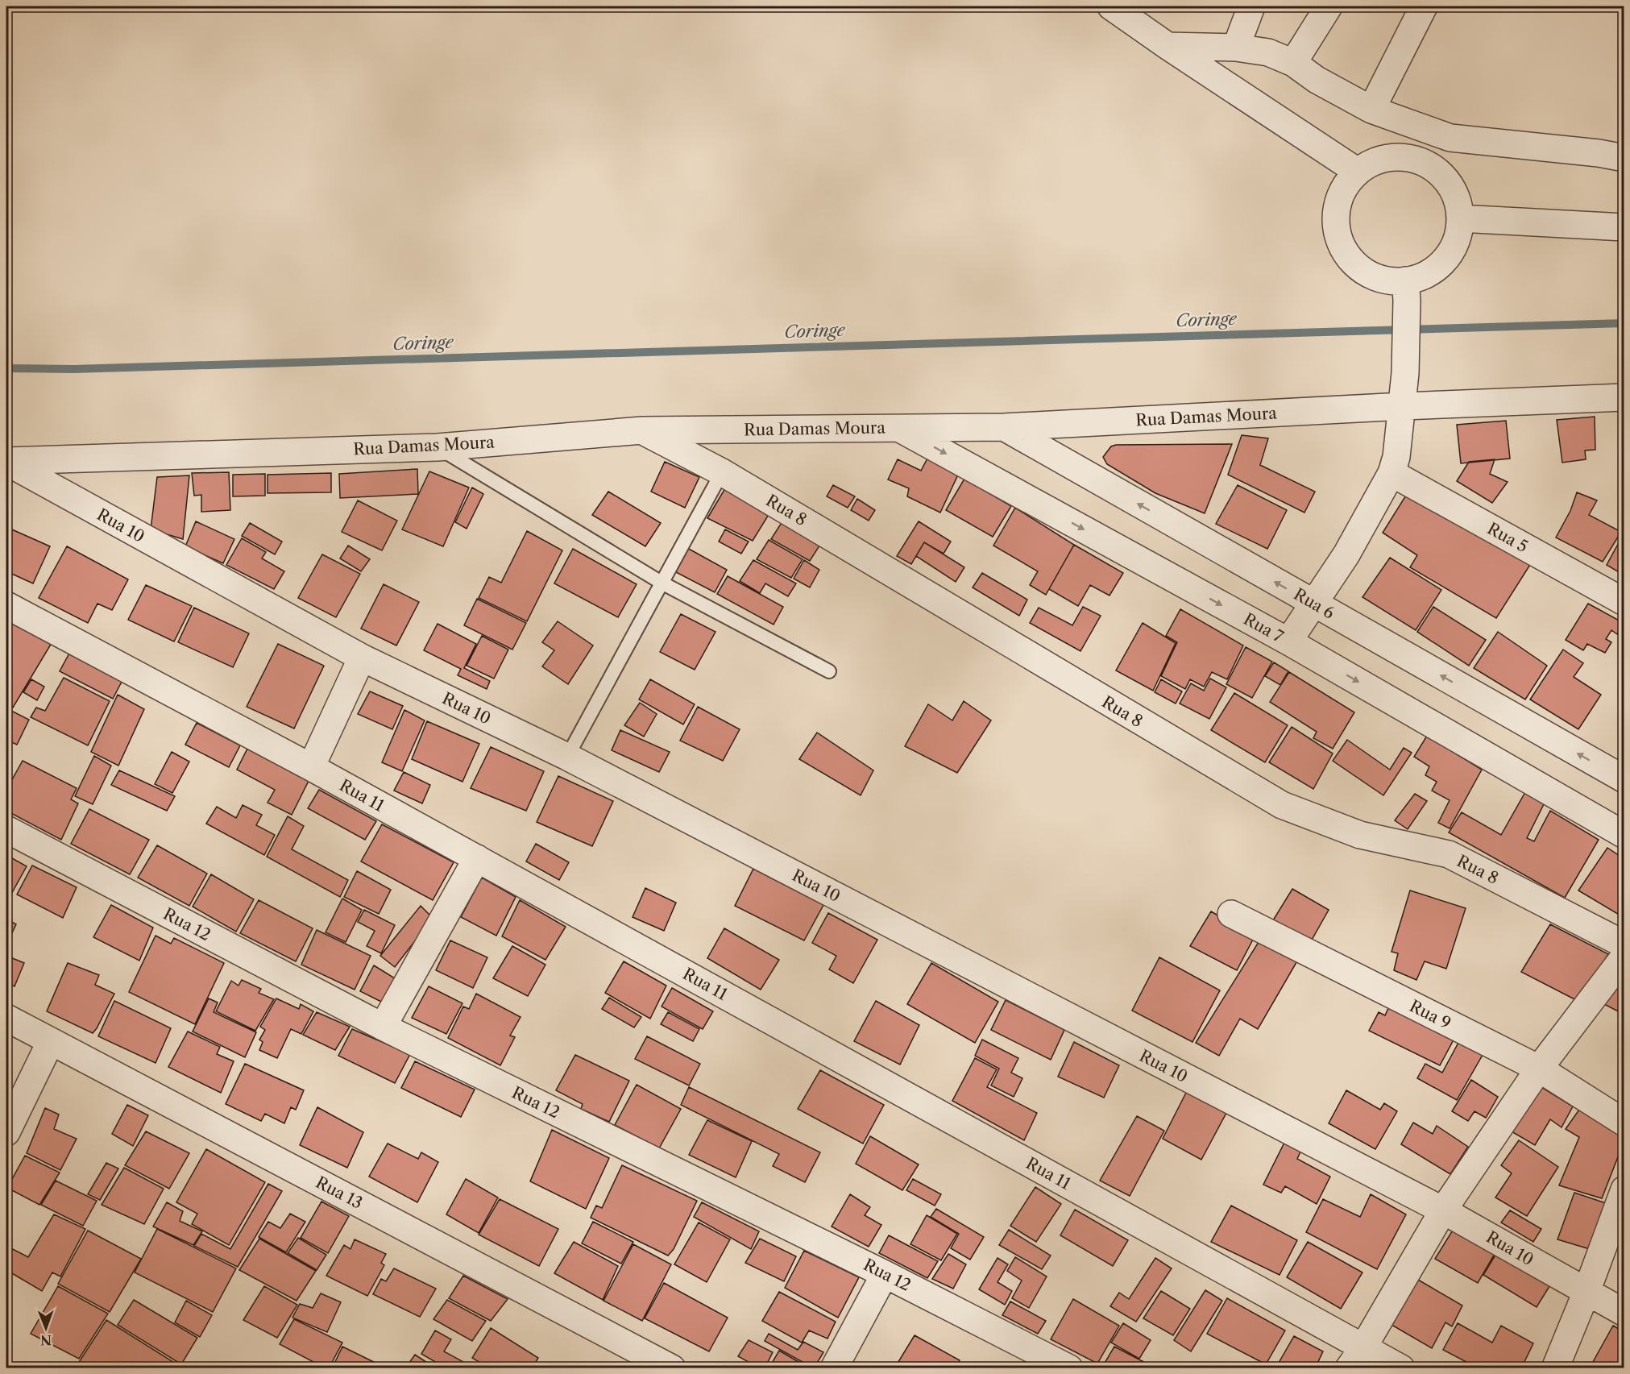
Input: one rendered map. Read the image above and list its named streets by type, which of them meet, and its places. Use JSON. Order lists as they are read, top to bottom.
{
  "streets": {
    "street": [
      "Rua Damas Moura",
      "Rua 8",
      "Rua 10",
      "Rua 5",
      "Rua 6",
      "Rua 7",
      "Rua 11",
      "Rua 12",
      "Rua 9",
      "Rua 13"
    ]
  },
  "crossings": [
    ["Rua Damas Moura", "Rua 8"],
    ["Rua Damas Moura", "Rua 10"],
    ["Rua Damas Moura", "Rua 6"],
    ["Rua Damas Moura", "Rua 7"]
  ],
  "one_way": ["Rua 6", "Rua 7"],
  "water": ["Coringe"],
  "north": "bottom"
}
